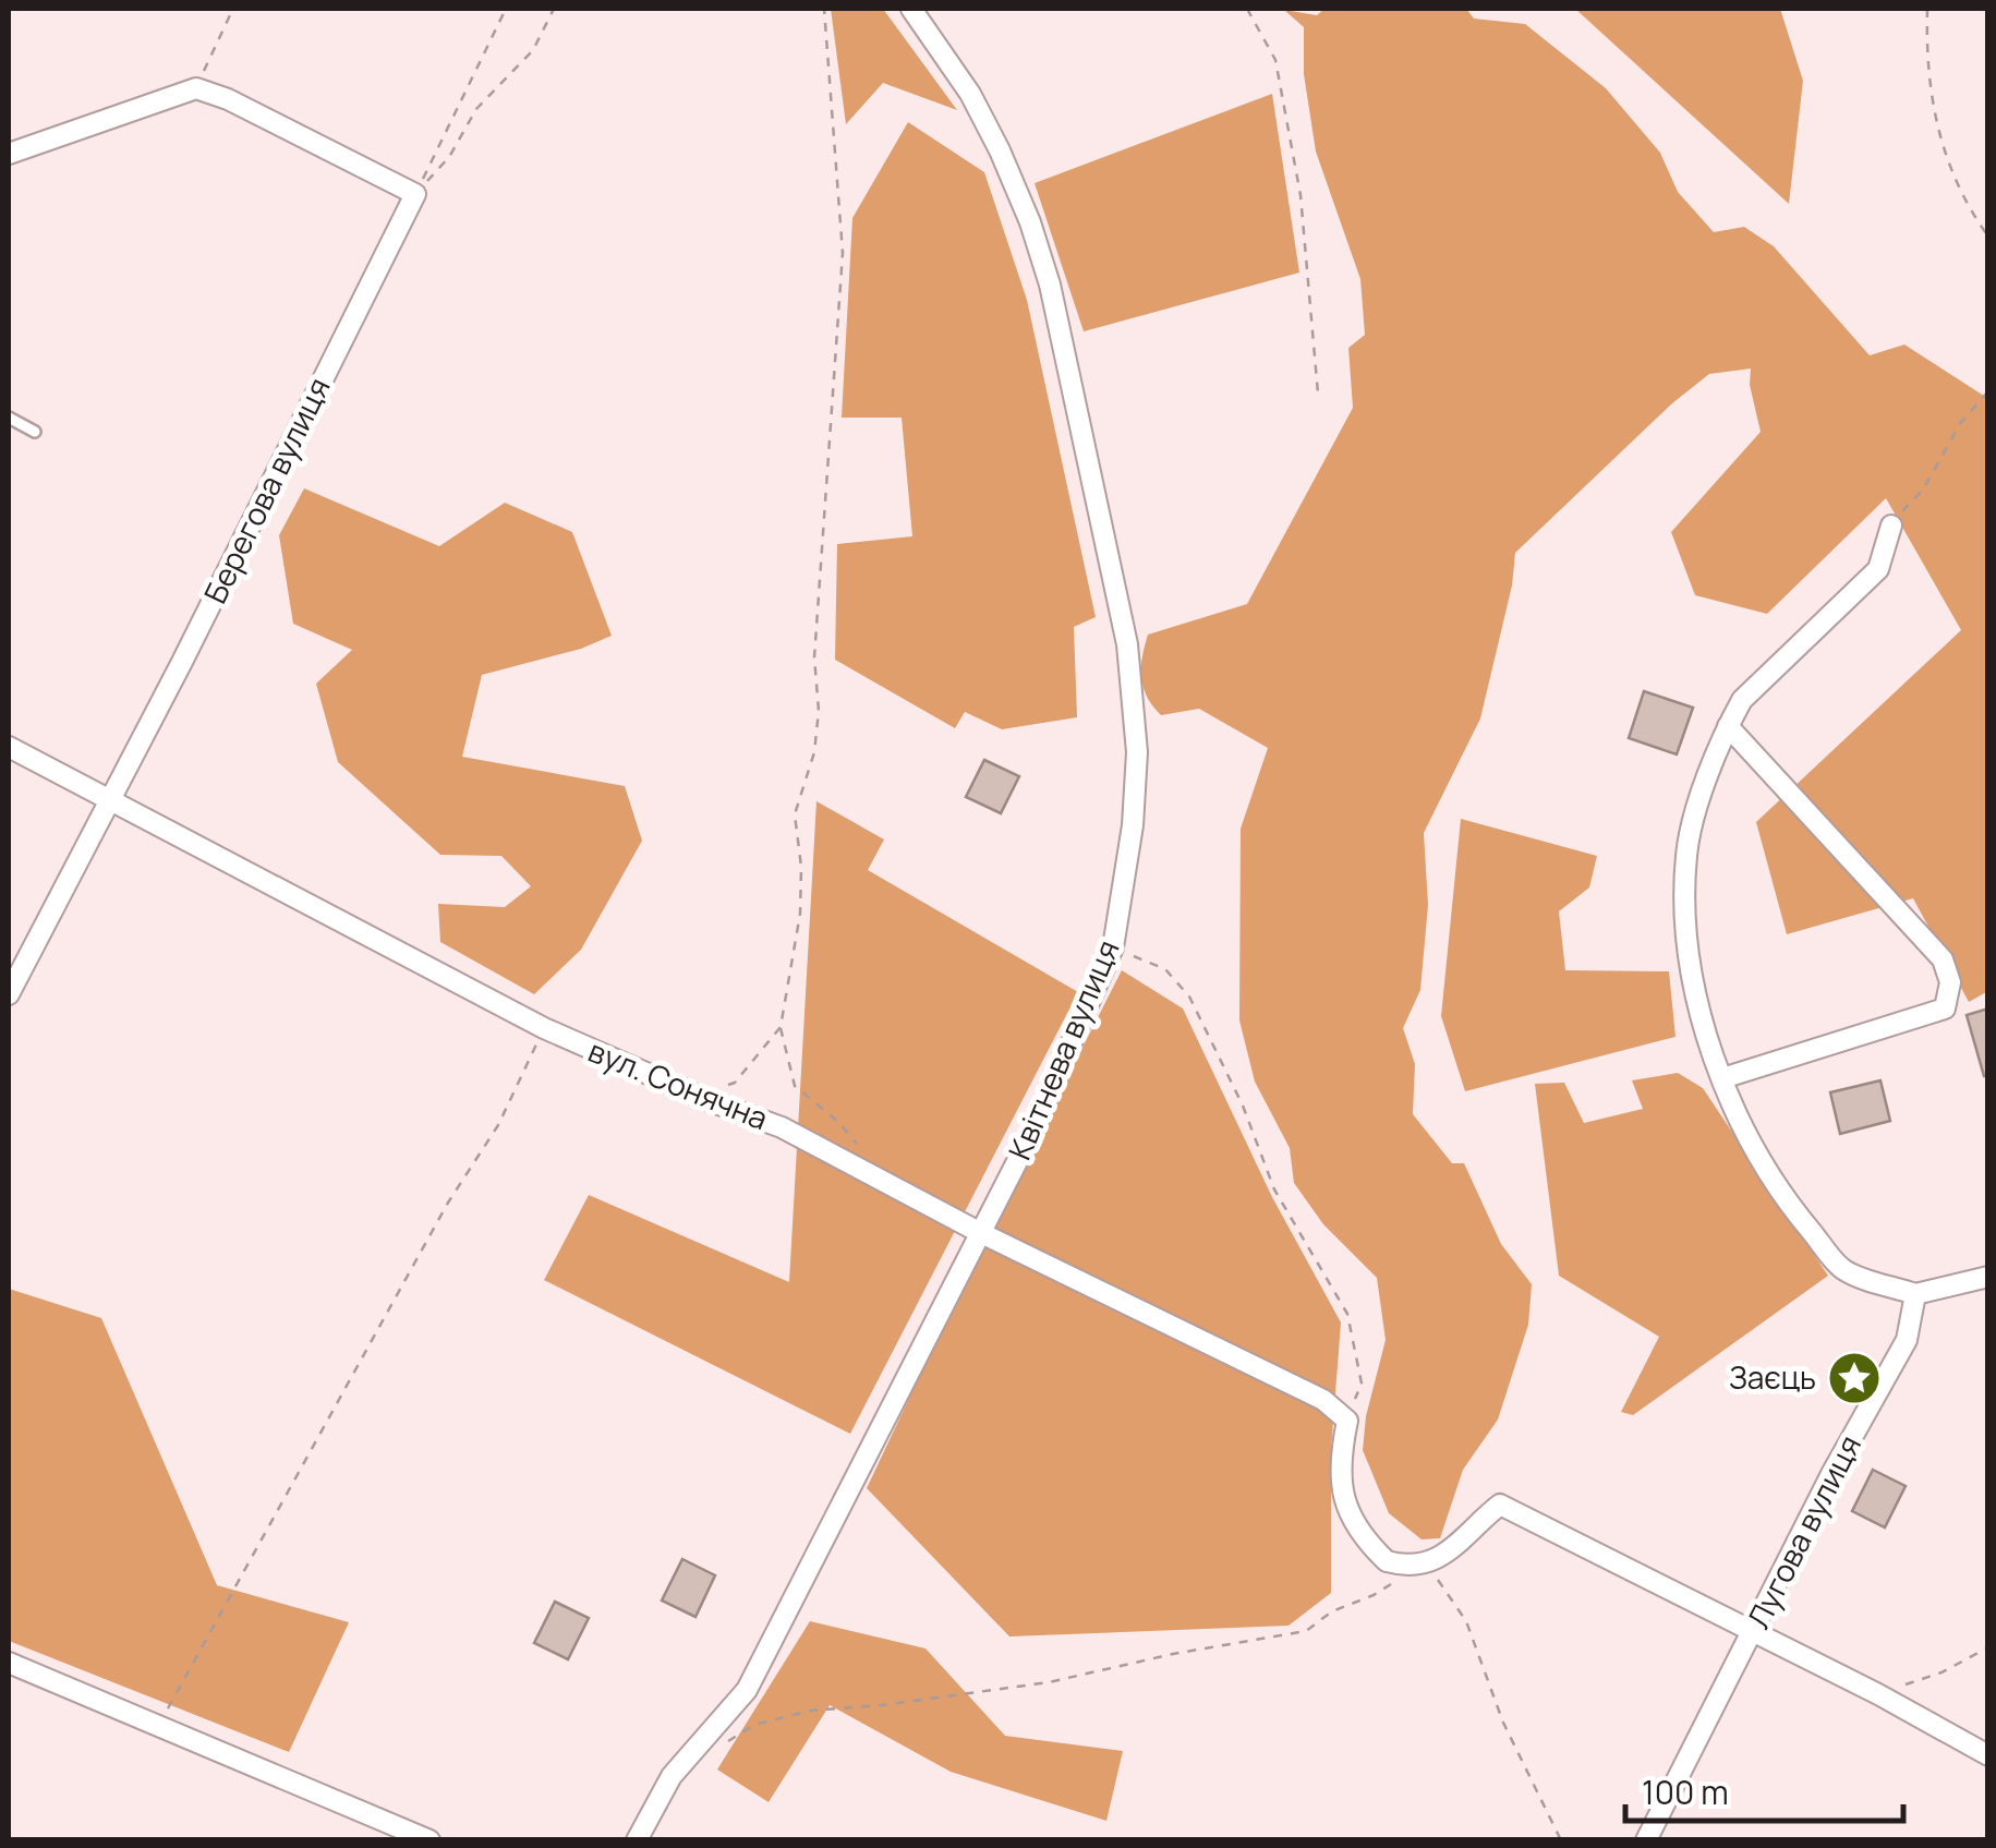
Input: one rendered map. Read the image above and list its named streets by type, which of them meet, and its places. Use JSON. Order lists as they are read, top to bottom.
{
  "streets": {
    "street": [
      "Берегова вулиця",
      "Квітнева вулиця",
      "вул. Сонячна",
      "Лугова вулиця"
    ]
  },
  "crossings": [
    ["Берегова вулиця", "вул. Сонячна"],
    ["Квітнева вулиця", "вул. Сонячна"]
  ],
  "places": {
    "place": ["Заєць"]
  },
  "scale_bar": "100 m"
}
